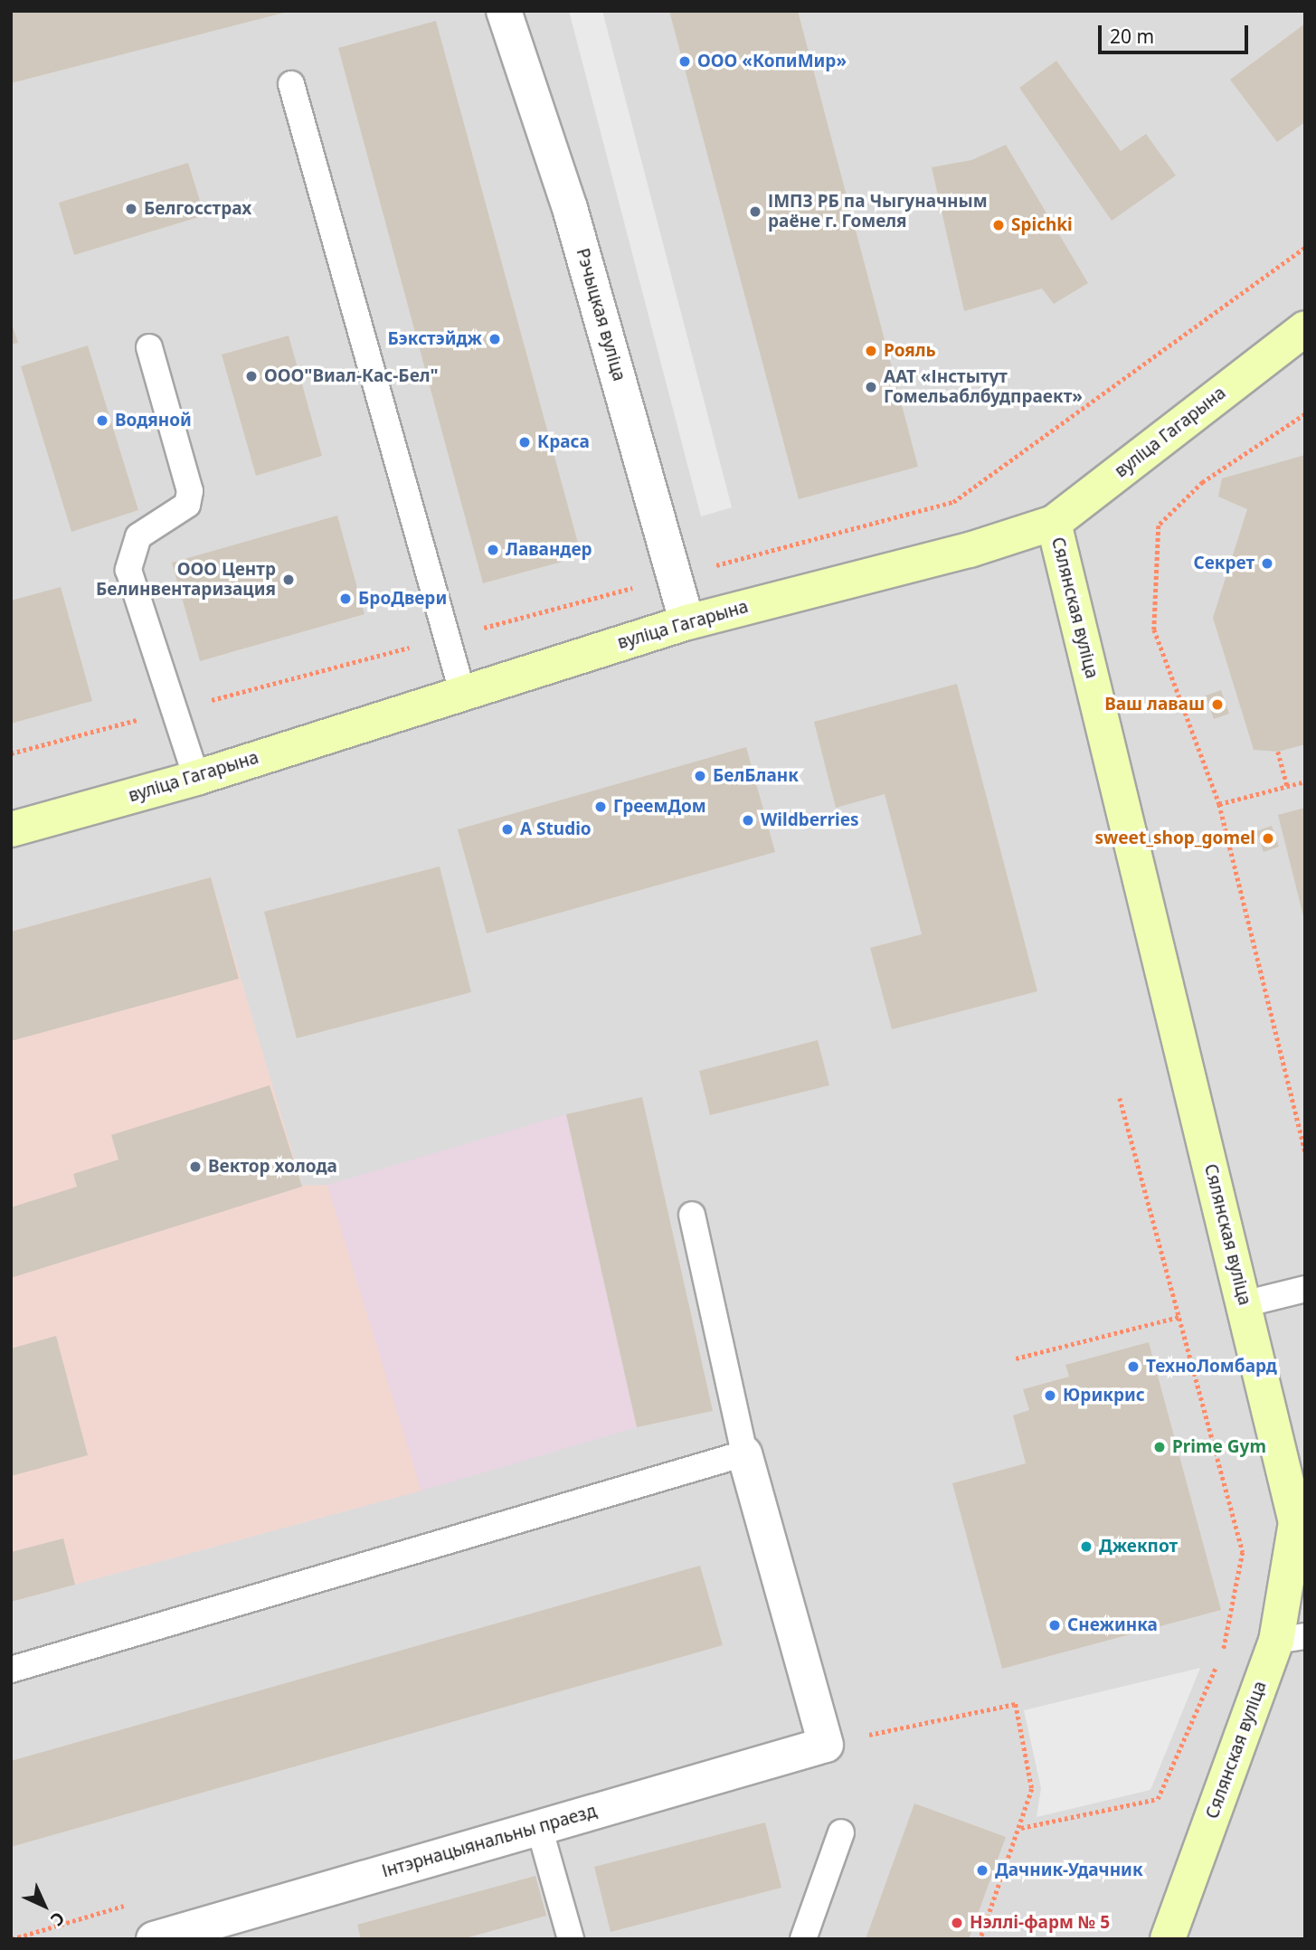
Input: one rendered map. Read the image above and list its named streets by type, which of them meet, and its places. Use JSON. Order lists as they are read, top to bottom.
{
  "streets": {
    "street": [
      "Рэчыцкая вуліца",
      "вуліца Гагарына",
      "Сялянская вуліца",
      "Інтэрнацыянальны праезд"
    ]
  },
  "crossings": [
    ["Рэчыцкая вуліца", "вуліца Гагарына"],
    ["вуліца Гагарына", "Сялянская вуліца"]
  ],
  "places": [
    "ООО «КопиМир»",
    "Белгосстрах",
    "ІМПЗ РБ па Чыгуначным раёне г. Гомеля",
    "Spichki",
    "Бэкстэйдж",
    "Рояль",
    "ООО\"Виал-Кас-Бел\"",
    "ААТ «Інстытут Гомельаблбудпраект»",
    "Водяной",
    "Краса",
    "Лавандер",
    "Секрет",
    "ООО Центр Белинвентаризация",
    "БроДвери",
    "Ваш лаваш",
    "БелБланк",
    "ГреемДом",
    "Wildberries",
    "A Studio",
    "sweet_shop_gomel",
    "Вектор холода",
    "ТехноЛомбард",
    "Юрикрис",
    "Prime Gym",
    "Джекпот",
    "Снежинка",
    "Дачник-Удачник",
    "Нэллі-фарм № 5"
  ],
  "scale_bar": "20 m",
  "north": "bottom right"
}
